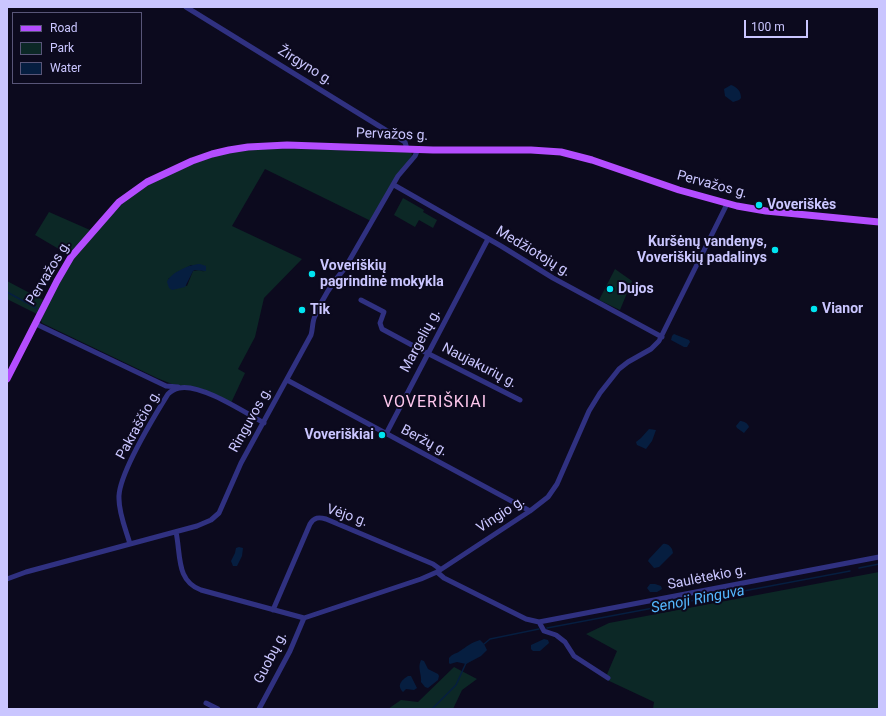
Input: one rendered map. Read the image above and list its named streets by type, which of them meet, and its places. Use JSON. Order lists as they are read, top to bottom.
{
  "streets": {
    "main road": ["Pervažos g."],
    "street": [
      "Žirgyno g.",
      "Medžiotojų g.",
      "Margelių g.",
      "Naujakurių g.",
      "Ringuvos g.",
      "Pakraščio g.",
      "Beržų g.",
      "Vingio g.",
      "Vėjo g.",
      "Saulėtekio g.",
      "Guobų g."
    ]
  },
  "crossings": [
    ["Žirgyno g.", "Pervažos g."],
    ["Pervažos g.", "Ringuvos g."],
    ["Pervažos g.", "Vingio g."],
    ["Medžiotojų g.", "Margelių g."],
    ["Medžiotojų g.", "Ringuvos g."],
    ["Medžiotojų g.", "Vingio g."],
    ["Margelių g.", "Naujakurių g."],
    ["Margelių g.", "Beržų g."],
    ["Ringuvos g.", "Pakraščio g."],
    ["Ringuvos g.", "Beržų g."],
    ["Beržų g.", "Vingio g."],
    ["Vingio g.", "Vėjo g."],
    ["Vingio g.", "Guobų g."]
  ],
  "districts": ["VOVERIŠKIAI"],
  "water": ["Senoji Ringuva"],
  "places": [
    "Voveriškės",
    "Kuršėnų vandenys, Voveriškių padalinys",
    "Voveriškių pagrindinė mokykla",
    "Dujos",
    "Vianor",
    "Tik",
    "Voveriškiai"
  ],
  "legend": ["Road", "Park", "Water"],
  "scale_bar": "100 m"
}
